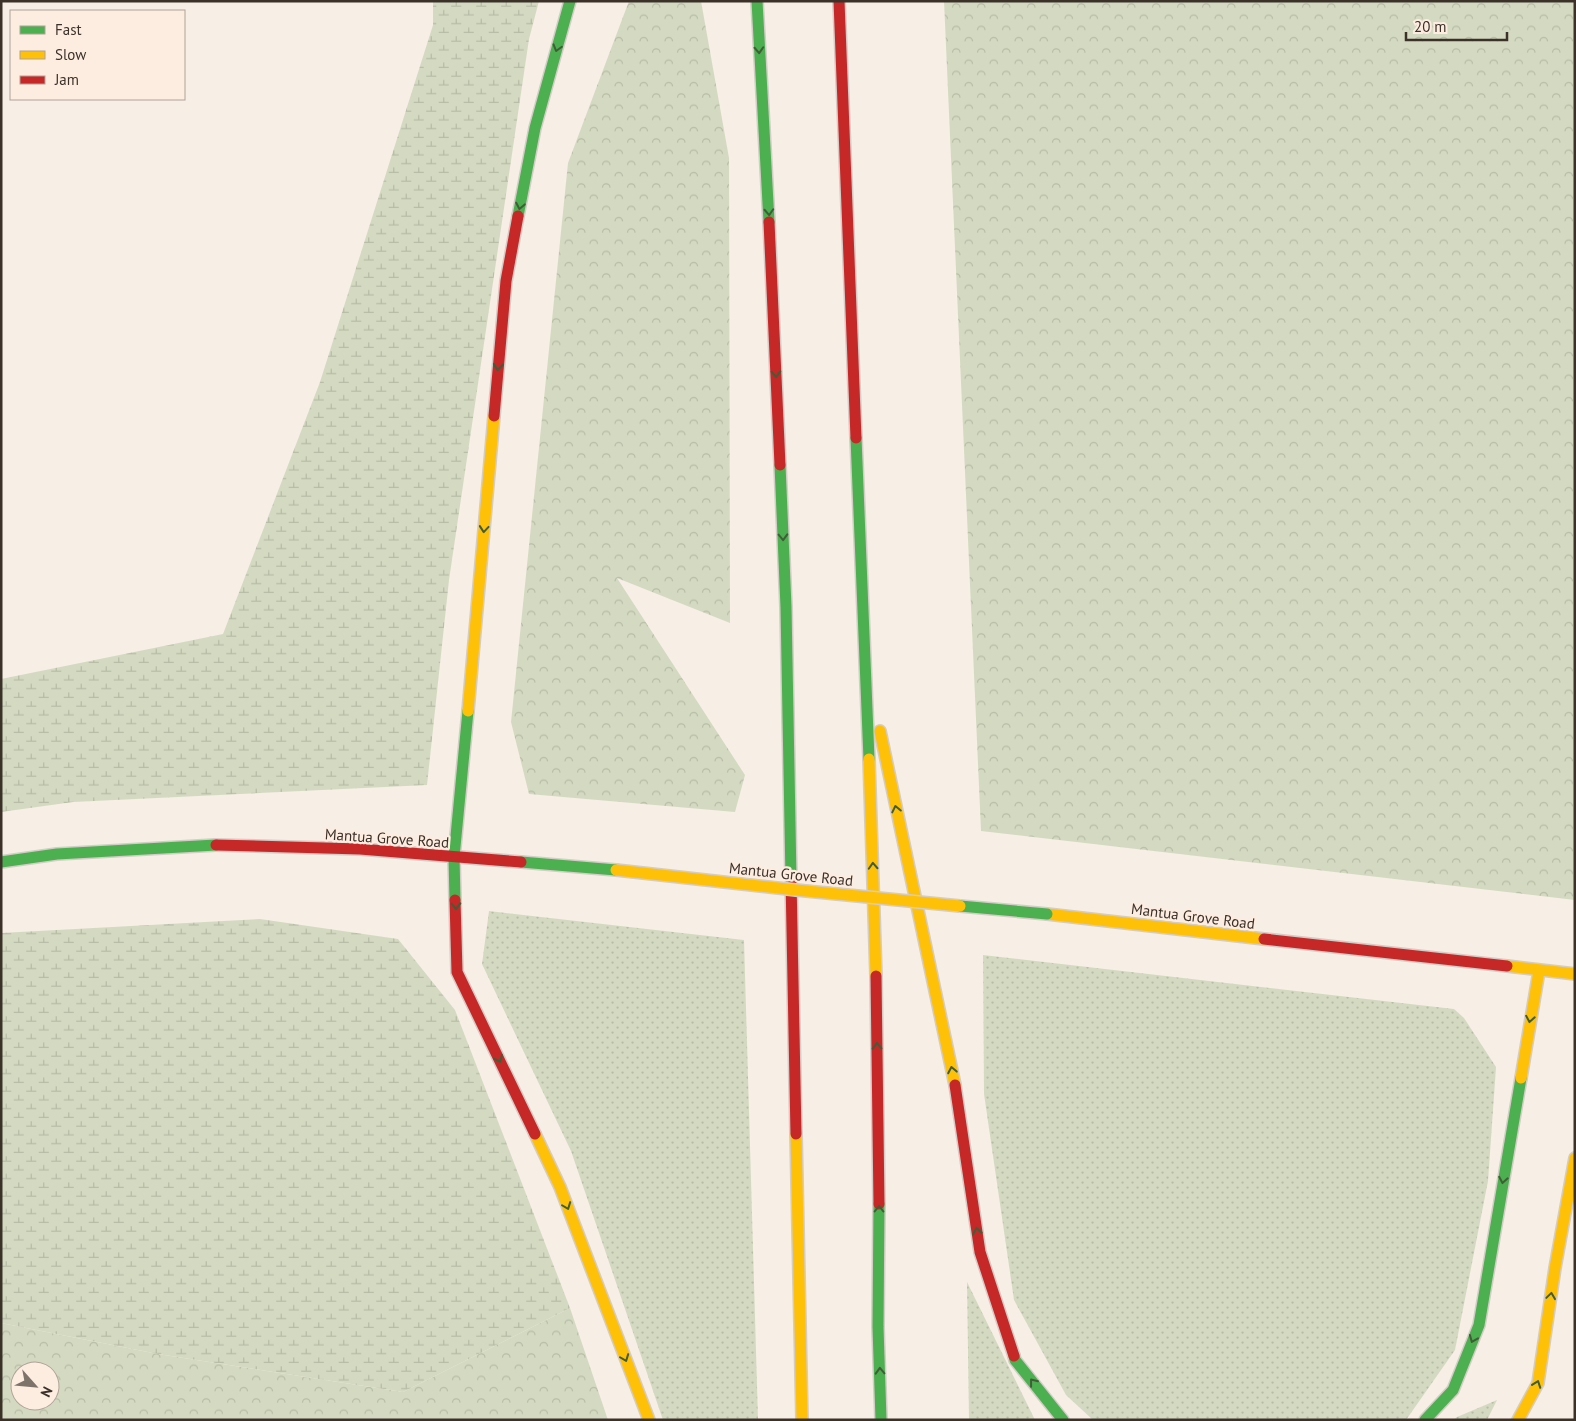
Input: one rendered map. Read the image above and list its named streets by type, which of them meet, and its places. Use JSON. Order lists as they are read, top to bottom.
{
  "streets": {
    "main road": ["Mantua Grove Road"]
  },
  "legend": ["Fast", "Slow", "Jam"],
  "scale_bar": "20 m",
  "north": "bottom right"
}
